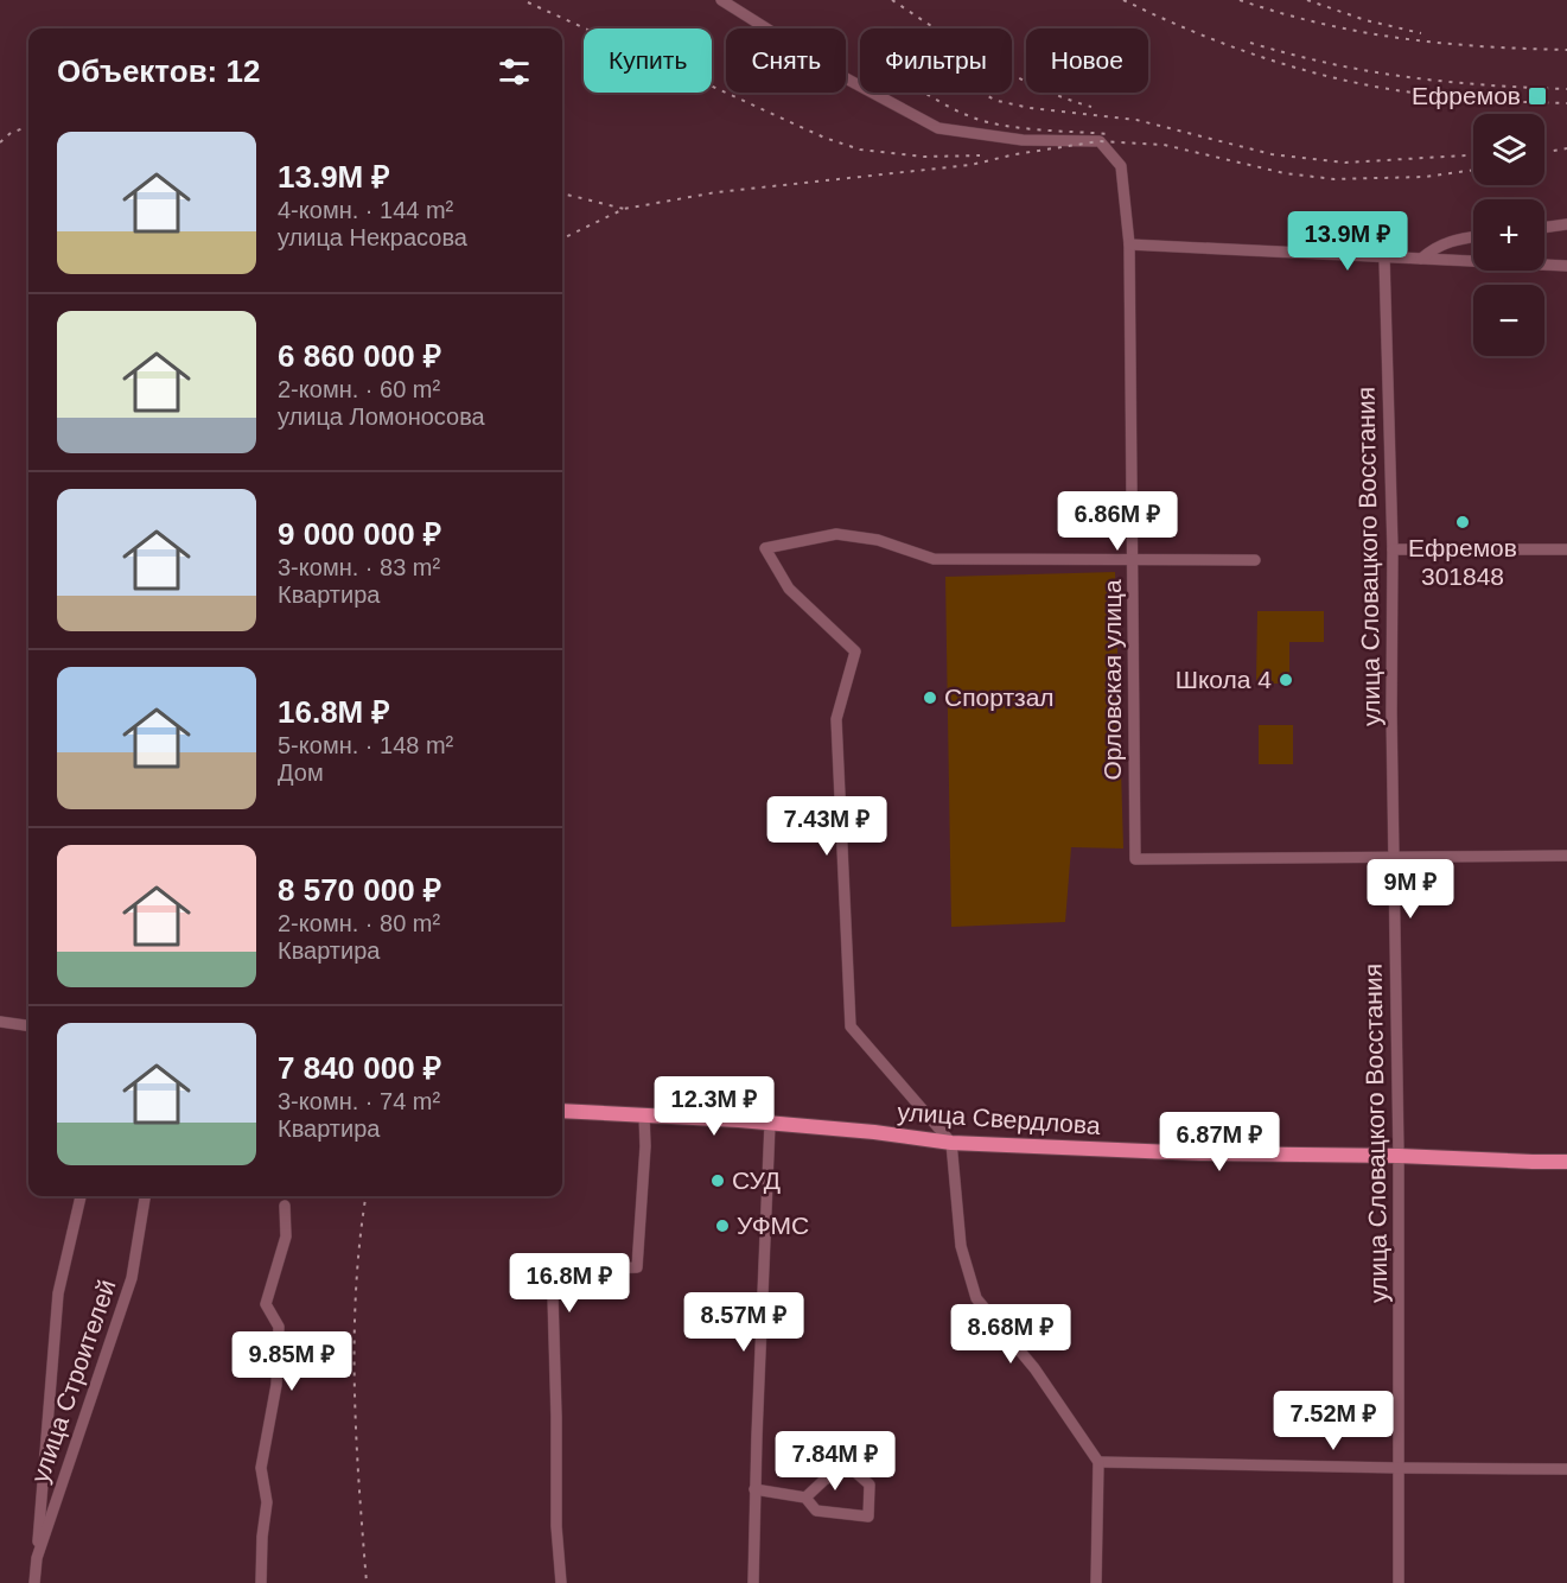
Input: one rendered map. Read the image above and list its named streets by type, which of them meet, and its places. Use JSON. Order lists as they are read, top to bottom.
{
  "streets": {
    "main road": ["улица Свердлова"],
    "street": ["улица Словацкого Восстания", "Орловская улица", "улица Строителей"]
  },
  "crossings": [
    ["улица Словацкого Восстания", "Орловская улица"],
    ["улица Словацкого Восстания", "улица Свердлова"]
  ],
  "places": {
    "transit": ["Ефремов"],
    "other": [
      "Ефремов 301848",
      "Школа 4",
      "Спортзал",
      "СУД",
      "УФМС"
    ]
  },
  "page": {
    "chip": [
      "Купить",
      "Снять",
      "Фильтры",
      "Новое"
    ],
    "heading": "Объектов: 12",
    "map_buttons": ["+", "−"],
    "list": [
      {
        "name": "13.9M ₽",
        "note": "4-комн. · 144 m² · улица Некрасова"
      },
      {
        "name": "6 860 000 ₽",
        "note": "2-комн. · 60 m² · улица Ломоносова"
      },
      {
        "name": "9 000 000 ₽",
        "note": "3-комн. · 83 m² · Квартира"
      },
      {
        "name": "16.8M ₽",
        "note": "5-комн. · 148 m² · Дом"
      },
      {
        "name": "8 570 000 ₽",
        "note": "2-комн. · 80 m² · Квартира"
      },
      {
        "name": "7 840 000 ₽",
        "note": "3-комн. · 74 m² · Квартира"
      }
    ],
    "price": [
      "13.9M ₽",
      "6.86M ₽",
      "7.43M ₽",
      "9M ₽",
      "12.3M ₽",
      "6.87M ₽",
      "16.8M ₽",
      "8.57M ₽",
      "8.68M ₽",
      "9.85M ₽",
      "7.52M ₽",
      "7.84M ₽"
    ]
  }
}
